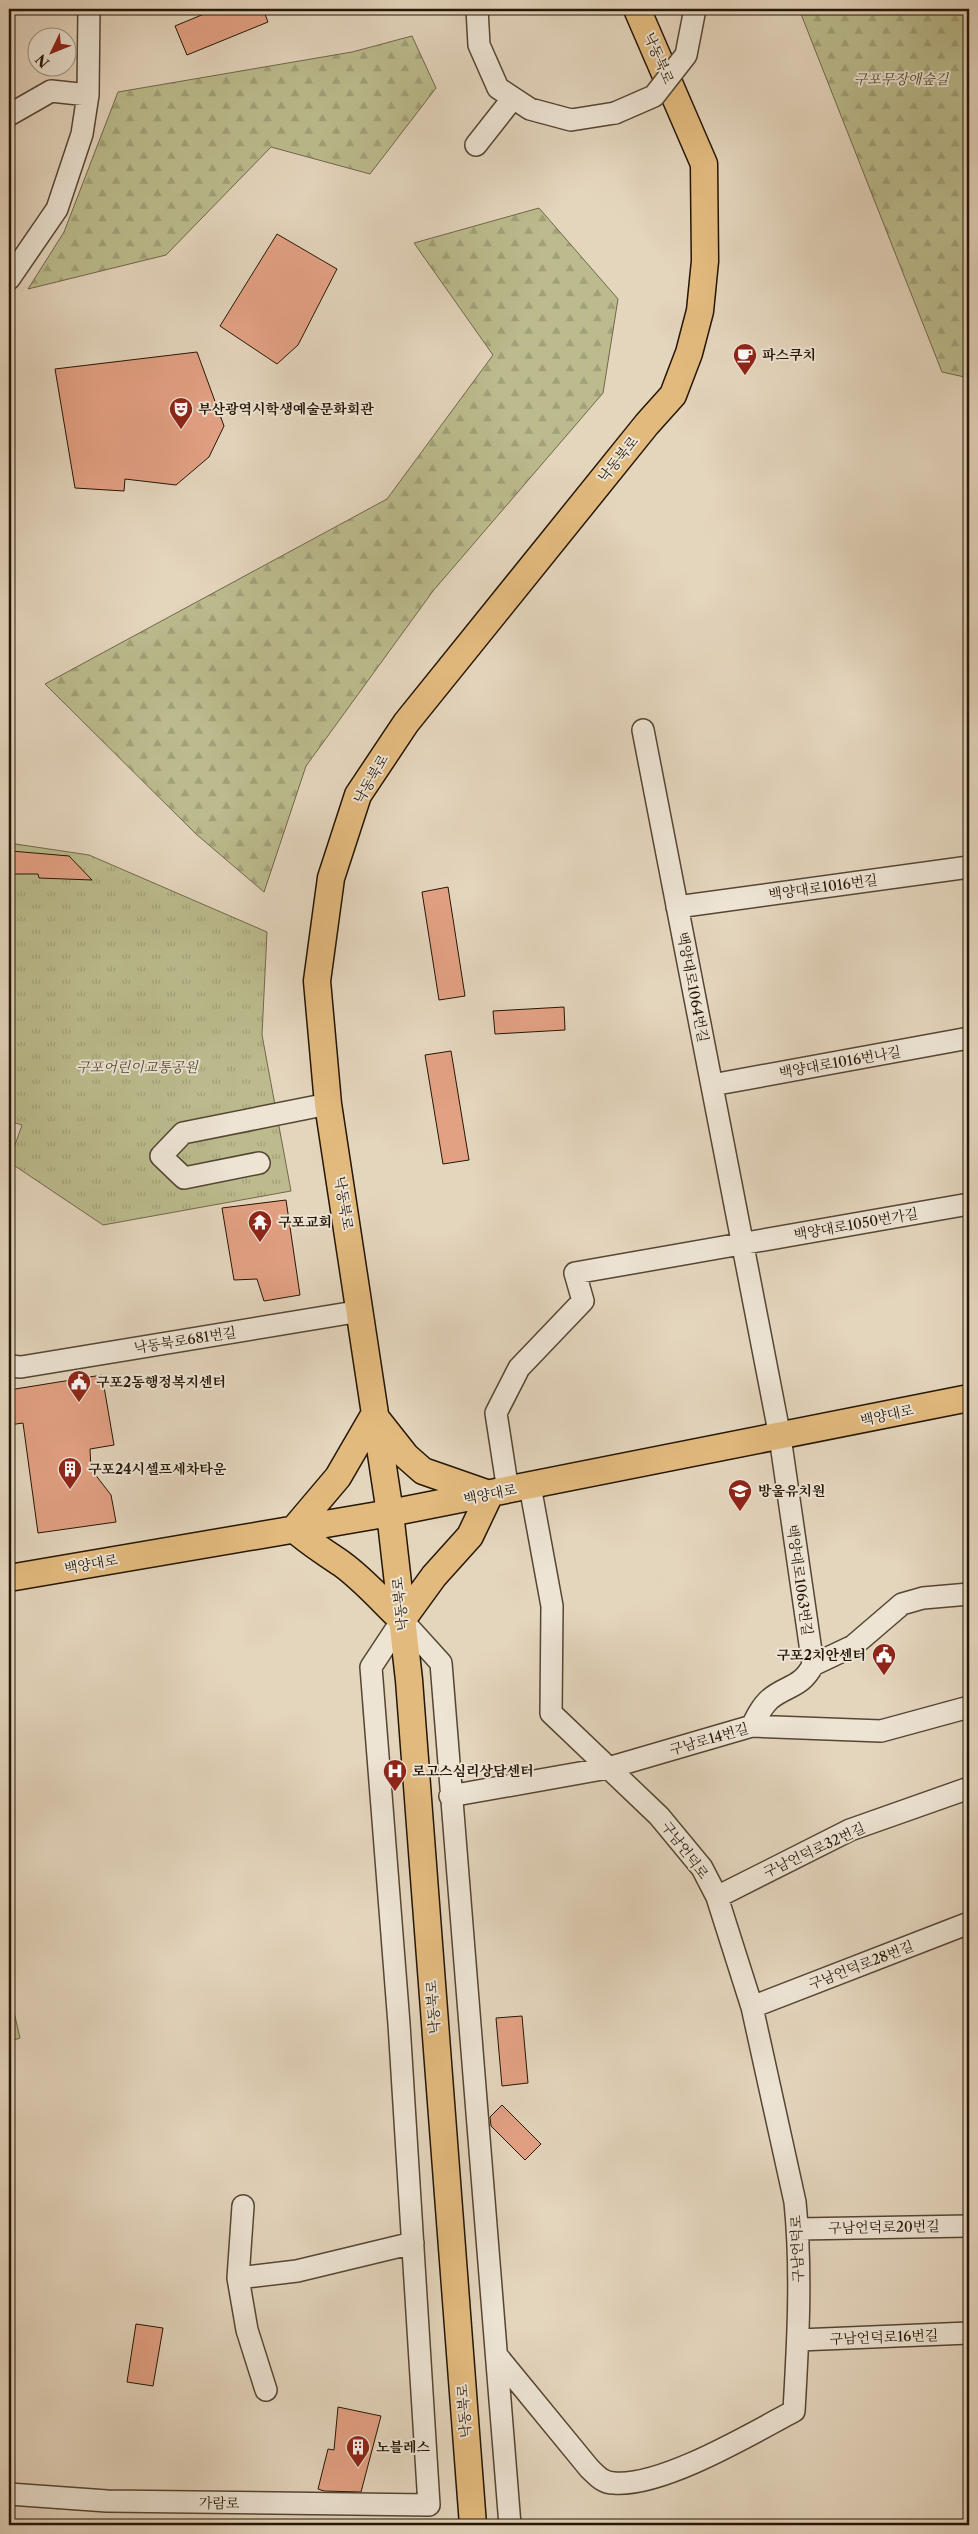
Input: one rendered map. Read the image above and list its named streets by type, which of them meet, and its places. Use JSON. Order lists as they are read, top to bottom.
{
  "streets": {
    "main road": ["낙동북로", "백양대로"],
    "street": [
      "백양대로1016번길",
      "백양대로1064번길",
      "백양대로1016번나길",
      "백양대로1050번가길",
      "낙동북로681번길",
      "백양대로1063번길",
      "구남로14번길",
      "구남언덕로",
      "구남언덕로32번길",
      "구남언덕로28번길",
      "구남언덕로20번길",
      "구남언덕로16번길",
      "가람로"
    ]
  },
  "crossings": [
    ["낙동북로", "낙동북로681번길"],
    ["낙동북로", "백양대로"],
    ["백양대로1016번길", "백양대로1064번길"],
    ["백양대로1064번길", "백양대로1016번나길"],
    ["백양대로1064번길", "백양대로1050번가길"],
    ["백양대로1064번길", "백양대로"],
    ["백양대로1064번길", "백양대로1063번길"],
    ["백양대로1064번길", "구남언덕로"],
    ["백양대로1050번가길", "구남언덕로"],
    ["백양대로", "백양대로1063번길"],
    ["백양대로", "구남언덕로"],
    ["구남로14번길", "구남언덕로"],
    ["구남언덕로", "구남언덕로32번길"],
    ["구남언덕로", "구남언덕로28번길"],
    ["구남언덕로", "구남언덕로20번길"],
    ["구남언덕로", "구남언덕로16번길"]
  ],
  "parks": ["구포무장애숲길", "구포어린이교통공원"],
  "places": {
    "cafe": ["파스쿠치"],
    "theatre": ["부산광역시학생예술문화회관"],
    "temple": ["구포교회"],
    "public building": ["구포2동행정복지센터", "구포2치안센터"],
    "building": ["구포24시셀프세차타운", "노블레스"],
    "school or university": ["방울유치원"],
    "hospital": ["로고스심리상담센터"]
  },
  "north": "bottom left"
}
